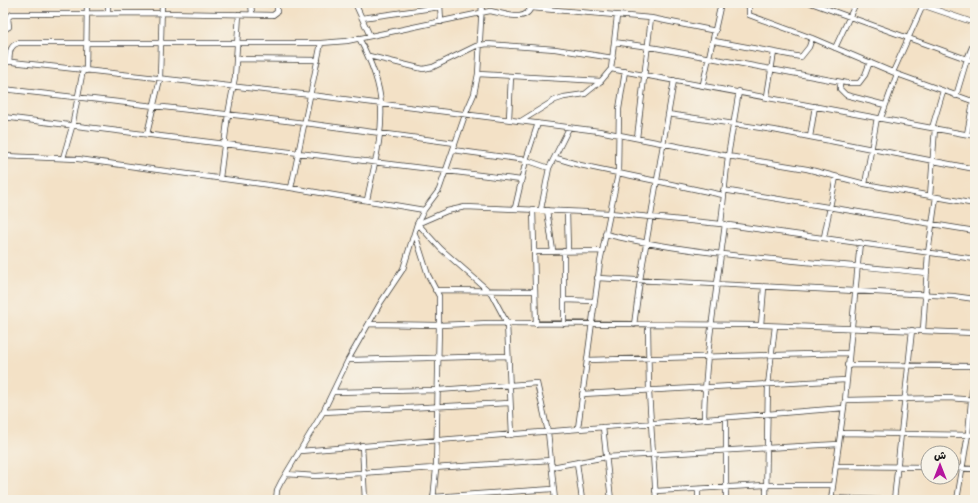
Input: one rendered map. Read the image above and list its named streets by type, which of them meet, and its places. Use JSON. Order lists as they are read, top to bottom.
{
  "north": "top"
}
